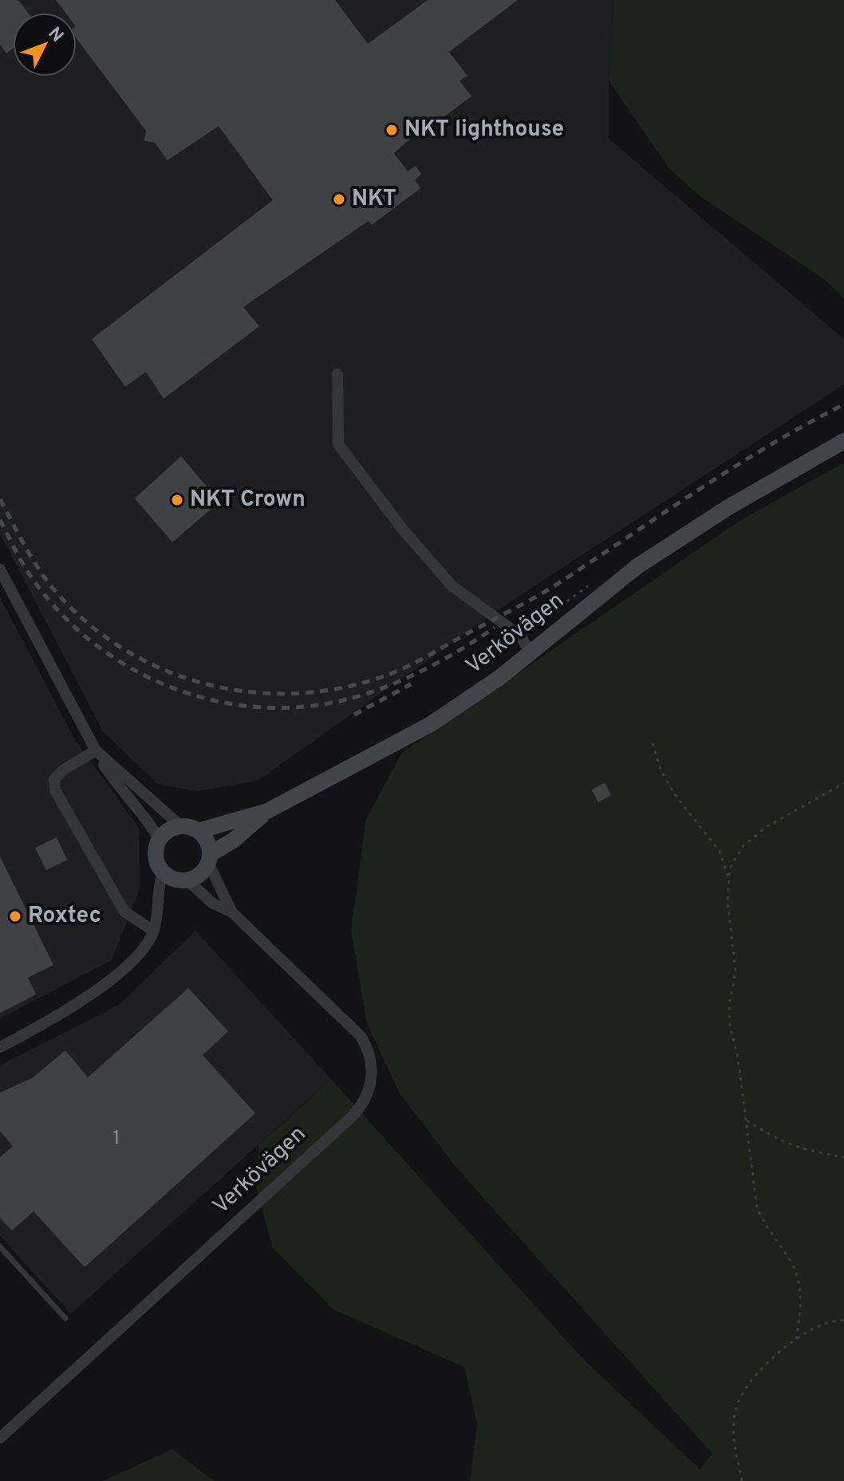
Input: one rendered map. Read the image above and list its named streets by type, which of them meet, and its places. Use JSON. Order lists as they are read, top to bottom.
{
  "streets": {
    "main road": ["Verkövägen"]
  },
  "places": [
    "NKT lighthouse",
    "NKT",
    "NKT Crown",
    "Roxtec"
  ],
  "house_numbers": ["1"],
  "north": "top right"
}
